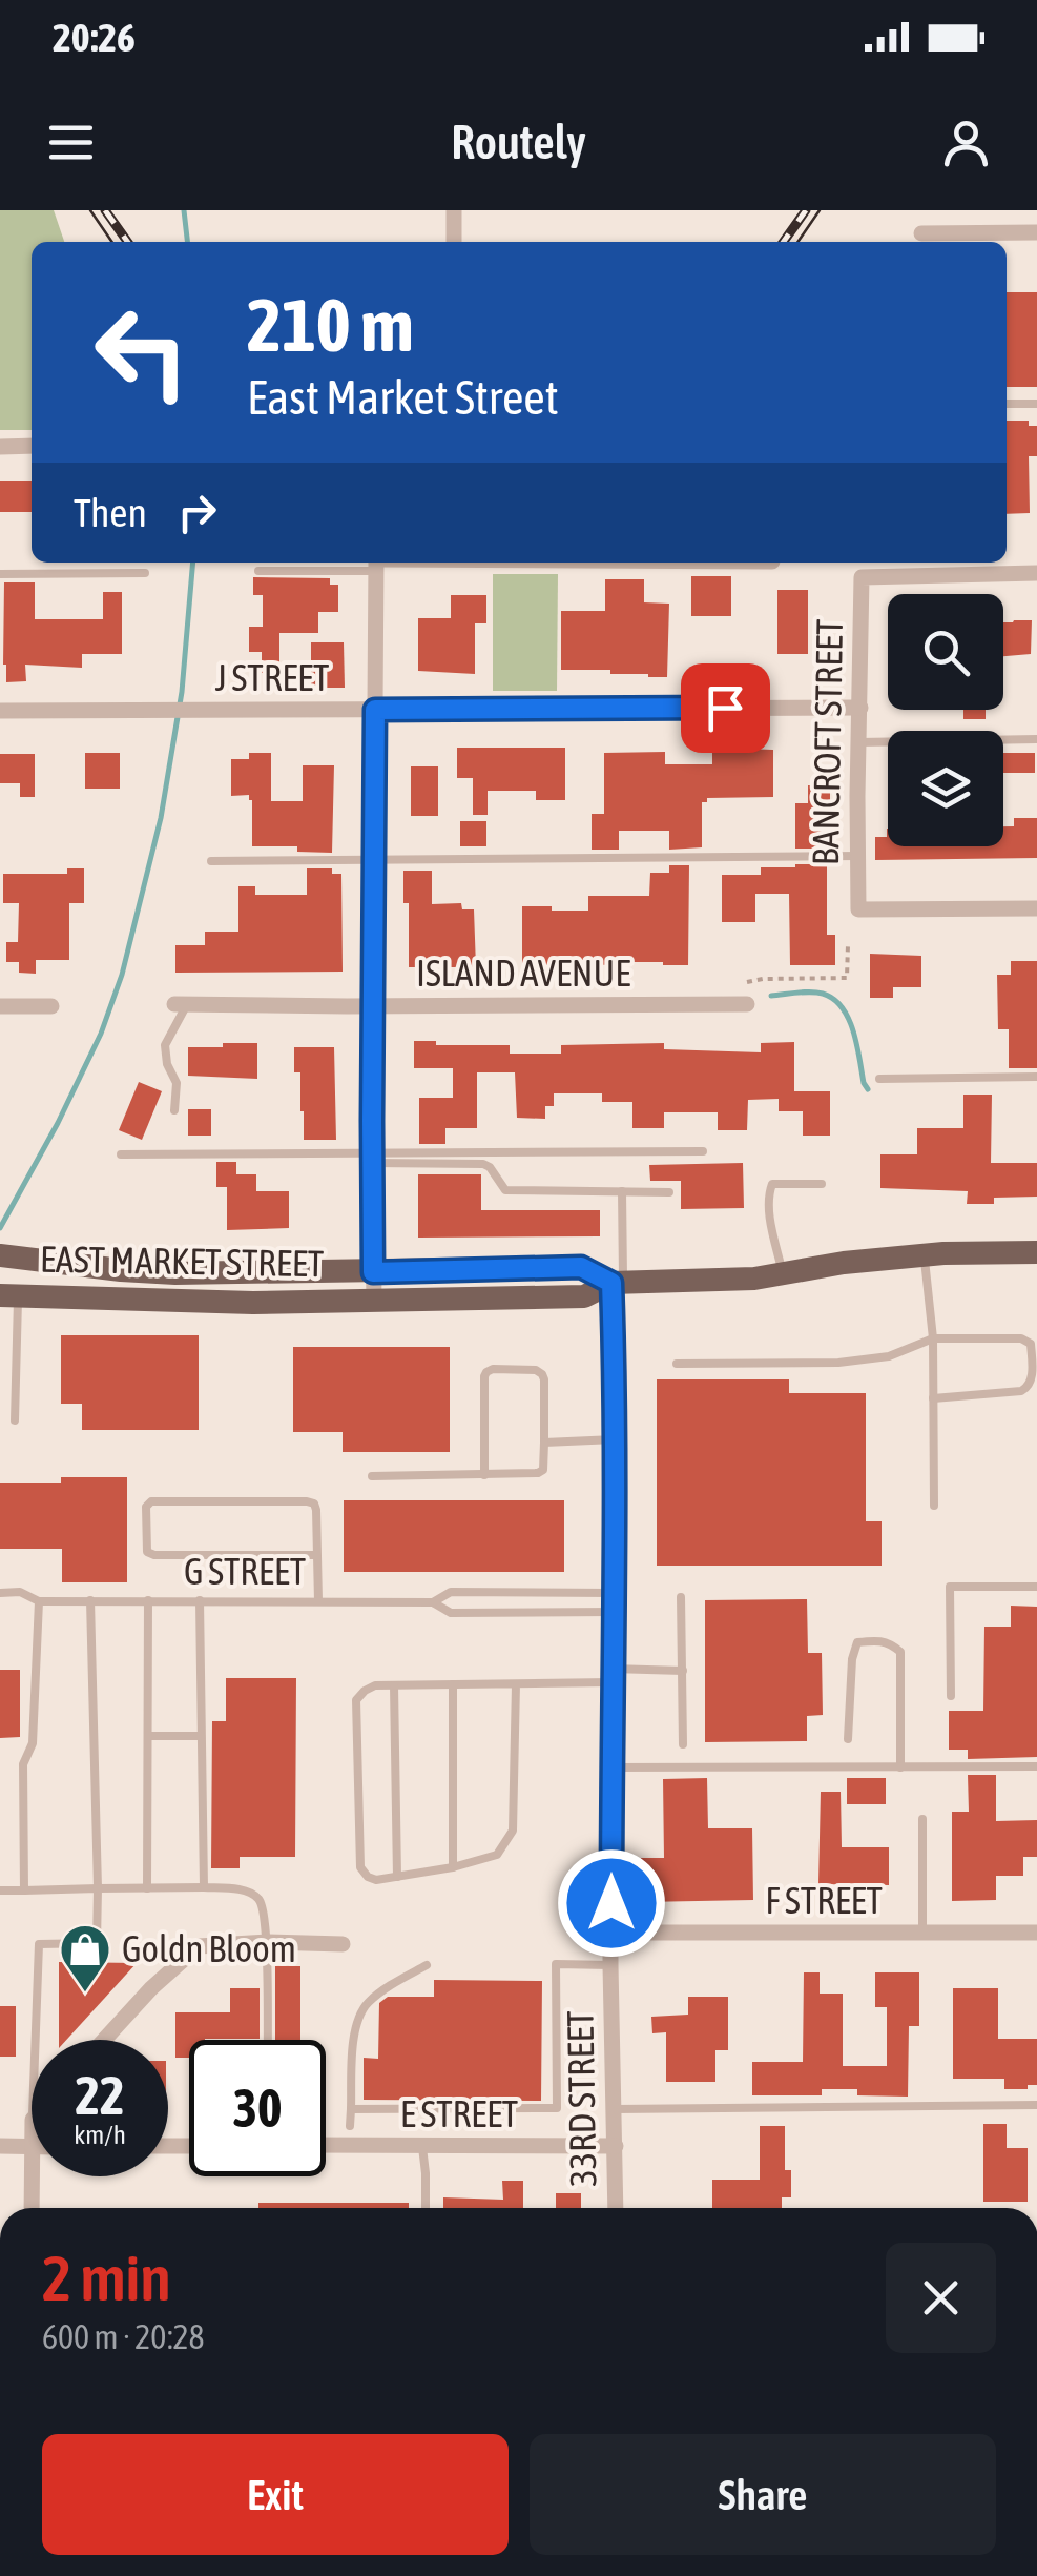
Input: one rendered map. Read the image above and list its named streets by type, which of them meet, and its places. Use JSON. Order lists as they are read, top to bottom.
{
  "streets": {
    "main road": ["EAST MARKET STREET"],
    "street": [
      "J STREET",
      "BANCROFT STREET",
      "ISLAND AVENUE",
      "F STREET",
      "33RD STREET",
      "E STREET"
    ],
    "lane": ["G STREET"]
  },
  "crossings": [
    ["J STREET", "BANCROFT STREET"],
    ["EAST MARKET STREET", "33RD STREET"],
    ["G STREET", "33RD STREET"],
    ["F STREET", "33RD STREET"],
    ["33RD STREET", "E STREET"]
  ],
  "places": {
    "shop": ["Goldn Bloom"]
  },
  "page": {
    "status": "20:26",
    "header": "Routely",
    "turn": ["210 m", "East Market Street"],
    "then": "Then",
    "speed": "22 km/h",
    "limit": "30",
    "heading": ["2 min", "600 m · 20:28"],
    "buttons": ["Exit", "Share"]
  }
}
